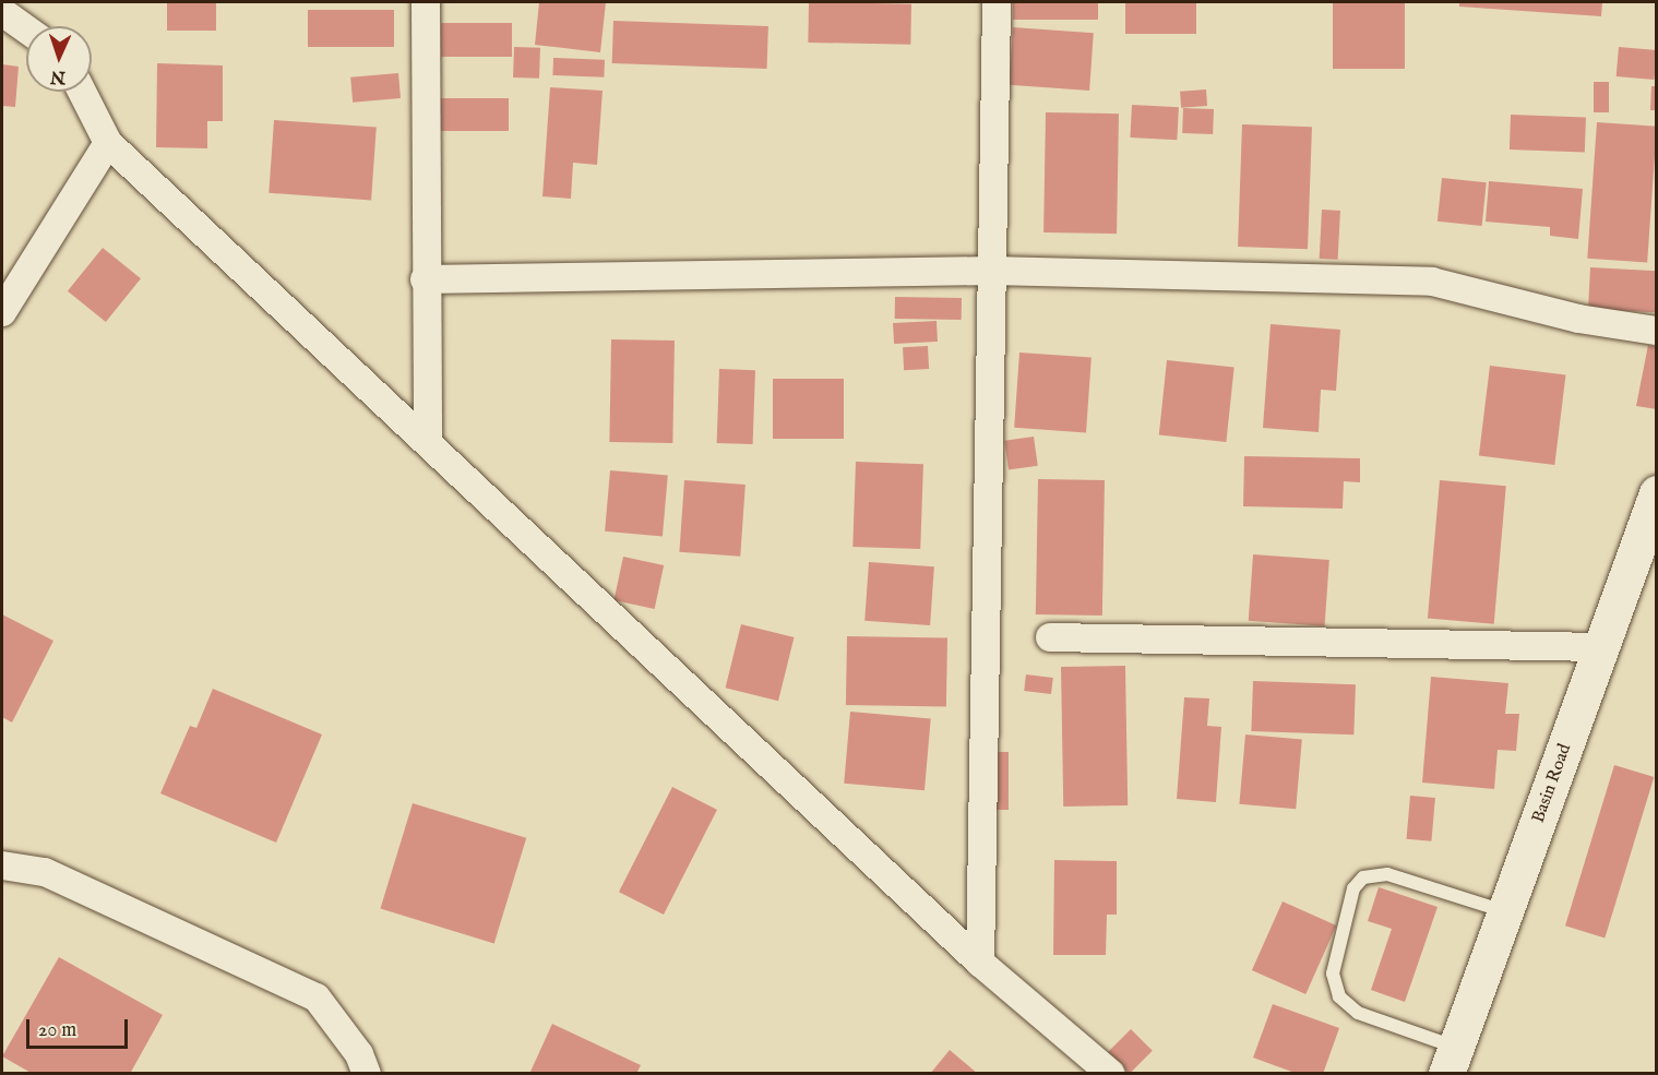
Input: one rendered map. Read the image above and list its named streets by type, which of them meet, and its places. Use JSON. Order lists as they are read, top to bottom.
{
  "streets": {
    "street": ["Basin Road"]
  },
  "scale_bar": "20 m",
  "north": "bottom"
}
